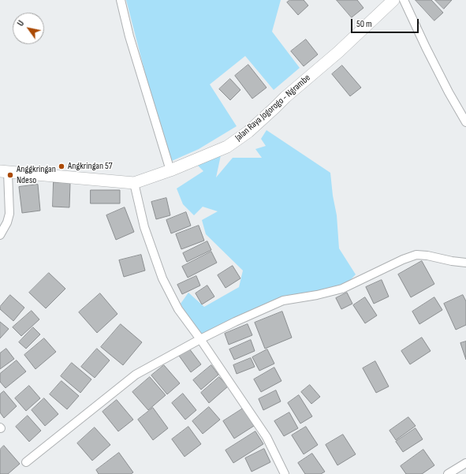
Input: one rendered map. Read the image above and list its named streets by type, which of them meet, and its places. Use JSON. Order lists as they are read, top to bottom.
{
  "streets": {
    "main road": ["Jalan Raya Jogorogo - Ngrambe"]
  },
  "places": ["Angkringan 57", "Anggkringan Ndeso"],
  "scale_bar": "50 m",
  "north": "top left"
}
